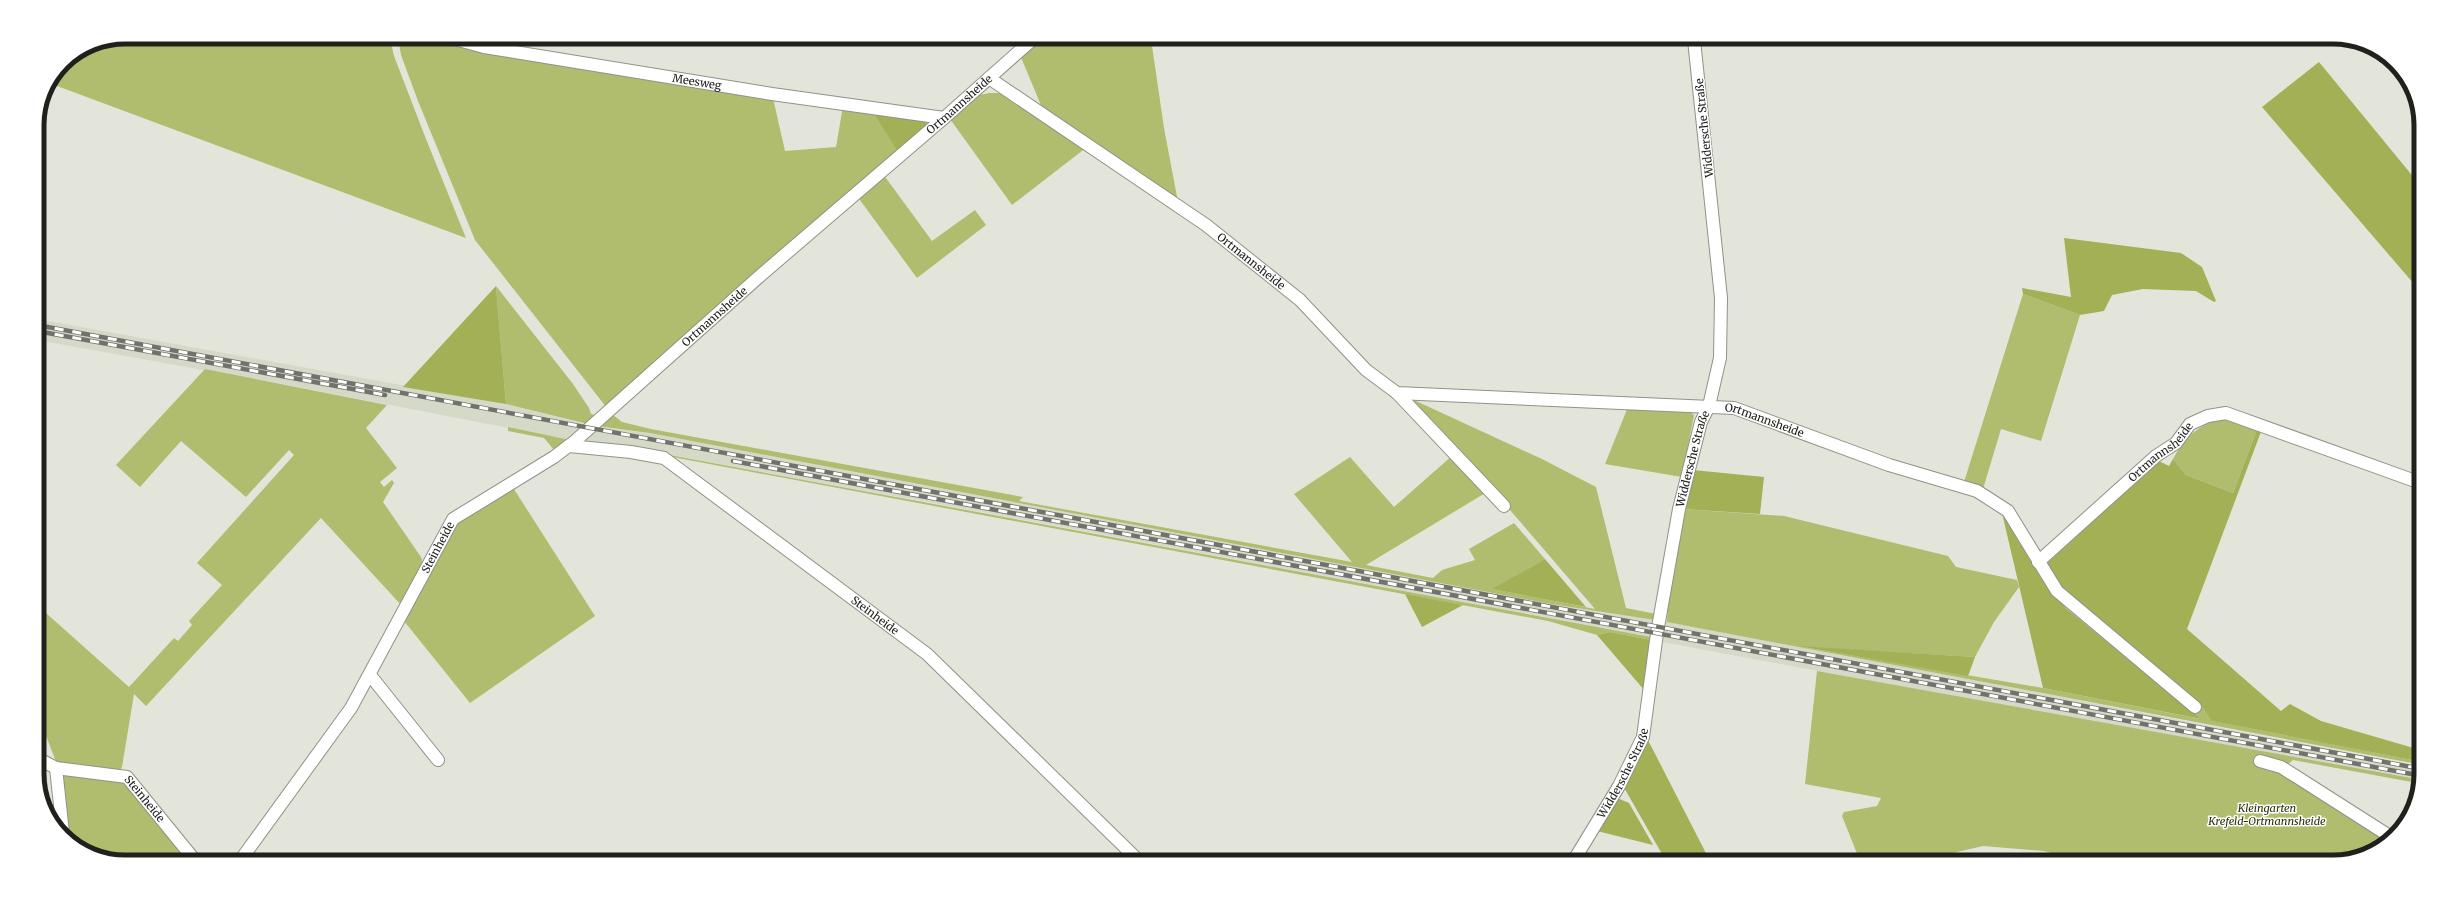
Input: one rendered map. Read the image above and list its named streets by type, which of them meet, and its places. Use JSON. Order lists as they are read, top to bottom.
{
  "streets": {
    "street": [
      "Meesweg",
      "Ortmannsheide",
      "Widdersche Straße",
      "Steinheide"
    ]
  },
  "crossings": [
    ["Meesweg", "Ortmannsheide"],
    ["Ortmannsheide", "Widdersche Straße"],
    ["Ortmannsheide", "Steinheide"]
  ],
  "parks": ["Kleingarten Krefeld-Ortmannsheide"]
}
